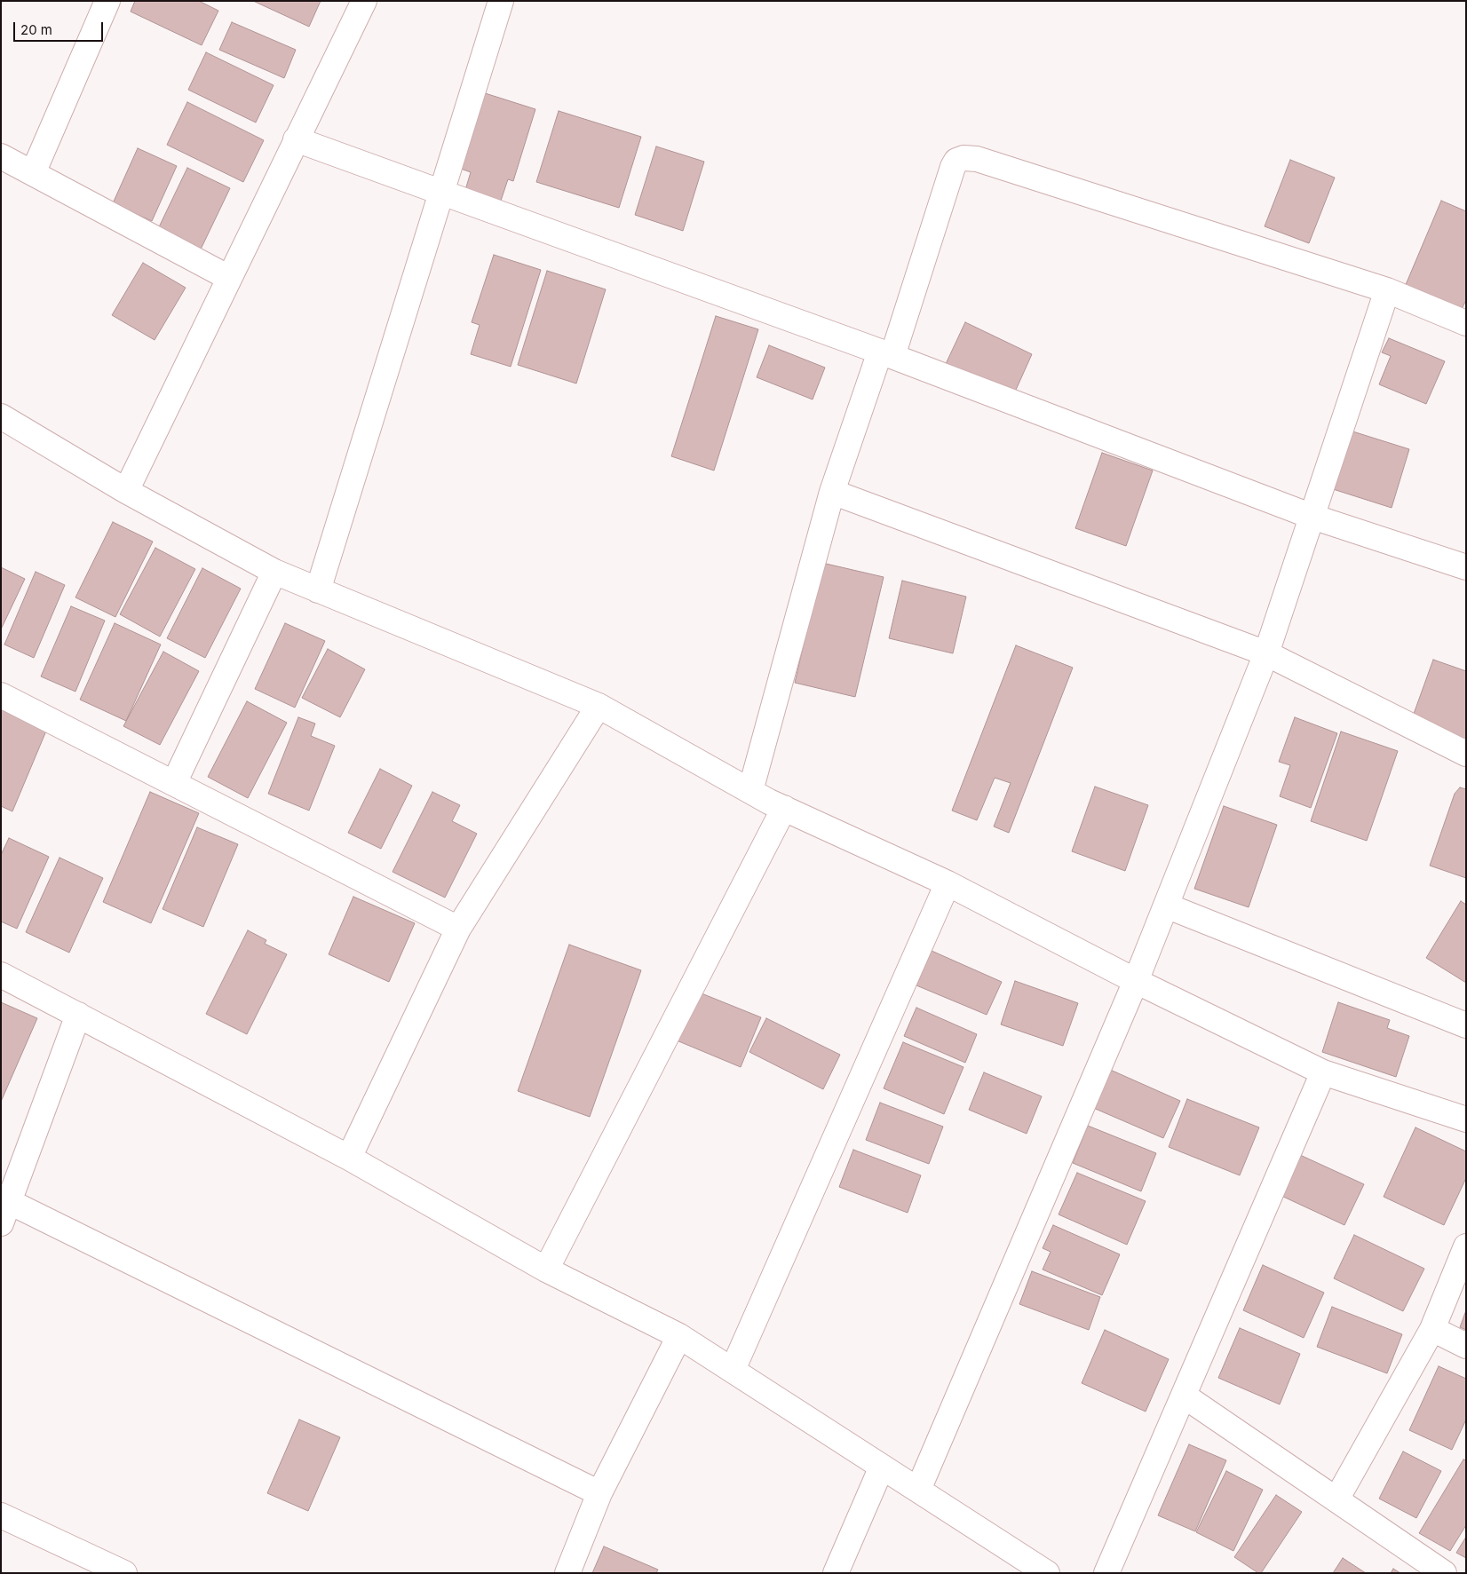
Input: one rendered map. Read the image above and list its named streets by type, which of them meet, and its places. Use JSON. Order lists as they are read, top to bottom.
{
  "scale_bar": "20 m"
}
